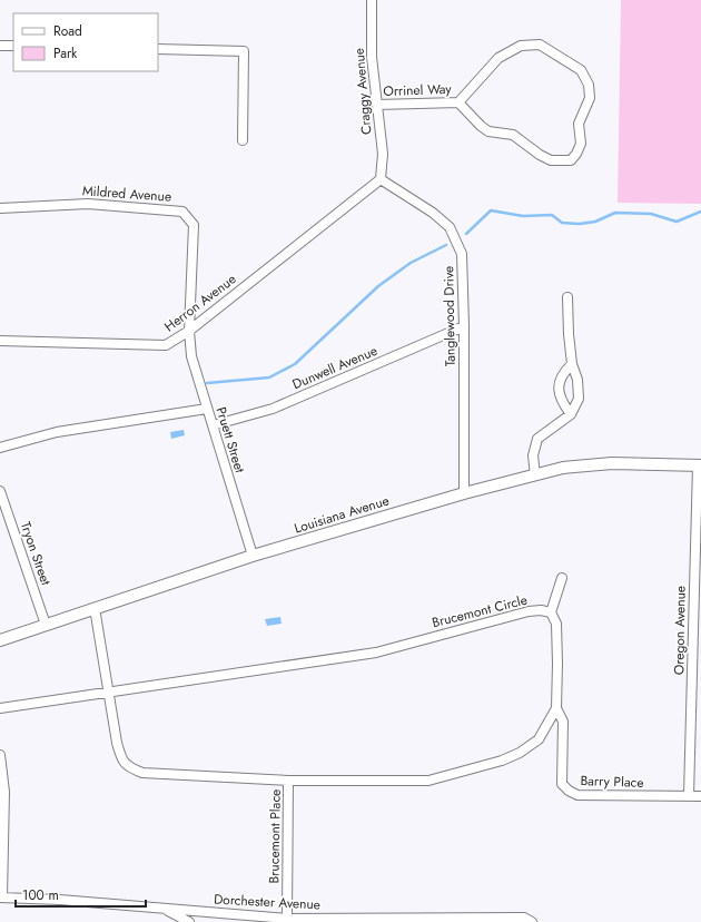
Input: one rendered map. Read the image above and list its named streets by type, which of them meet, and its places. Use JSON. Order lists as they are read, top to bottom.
{
  "streets": {
    "street": [
      "Orrinel Way",
      "Craggy Avenue",
      "Mildred Avenue",
      "Herron Avenue",
      "Tanglewood Drive",
      "Dunwell Avenue",
      "Pruett Street",
      "Louisiana Avenue",
      "Tryon Street",
      "Brucemont Circle",
      "Oregon Avenue",
      "Barry Place",
      "Brucemont Place",
      "Dorchester Avenue"
    ]
  },
  "crossings": [
    ["Orrinel Way", "Craggy Avenue"],
    ["Craggy Avenue", "Herron Avenue"],
    ["Craggy Avenue", "Tanglewood Drive"],
    ["Mildred Avenue", "Herron Avenue"],
    ["Mildred Avenue", "Pruett Street"],
    ["Herron Avenue", "Tanglewood Drive"],
    ["Herron Avenue", "Pruett Street"],
    ["Tanglewood Drive", "Dunwell Avenue"],
    ["Tanglewood Drive", "Louisiana Avenue"],
    ["Dunwell Avenue", "Pruett Street"],
    ["Pruett Street", "Louisiana Avenue"],
    ["Louisiana Avenue", "Tryon Street"],
    ["Louisiana Avenue", "Oregon Avenue"],
    ["Oregon Avenue", "Barry Place"],
    ["Brucemont Place", "Dorchester Avenue"]
  ],
  "legend": ["Road", "Park"],
  "scale_bar": "100 m"
}
